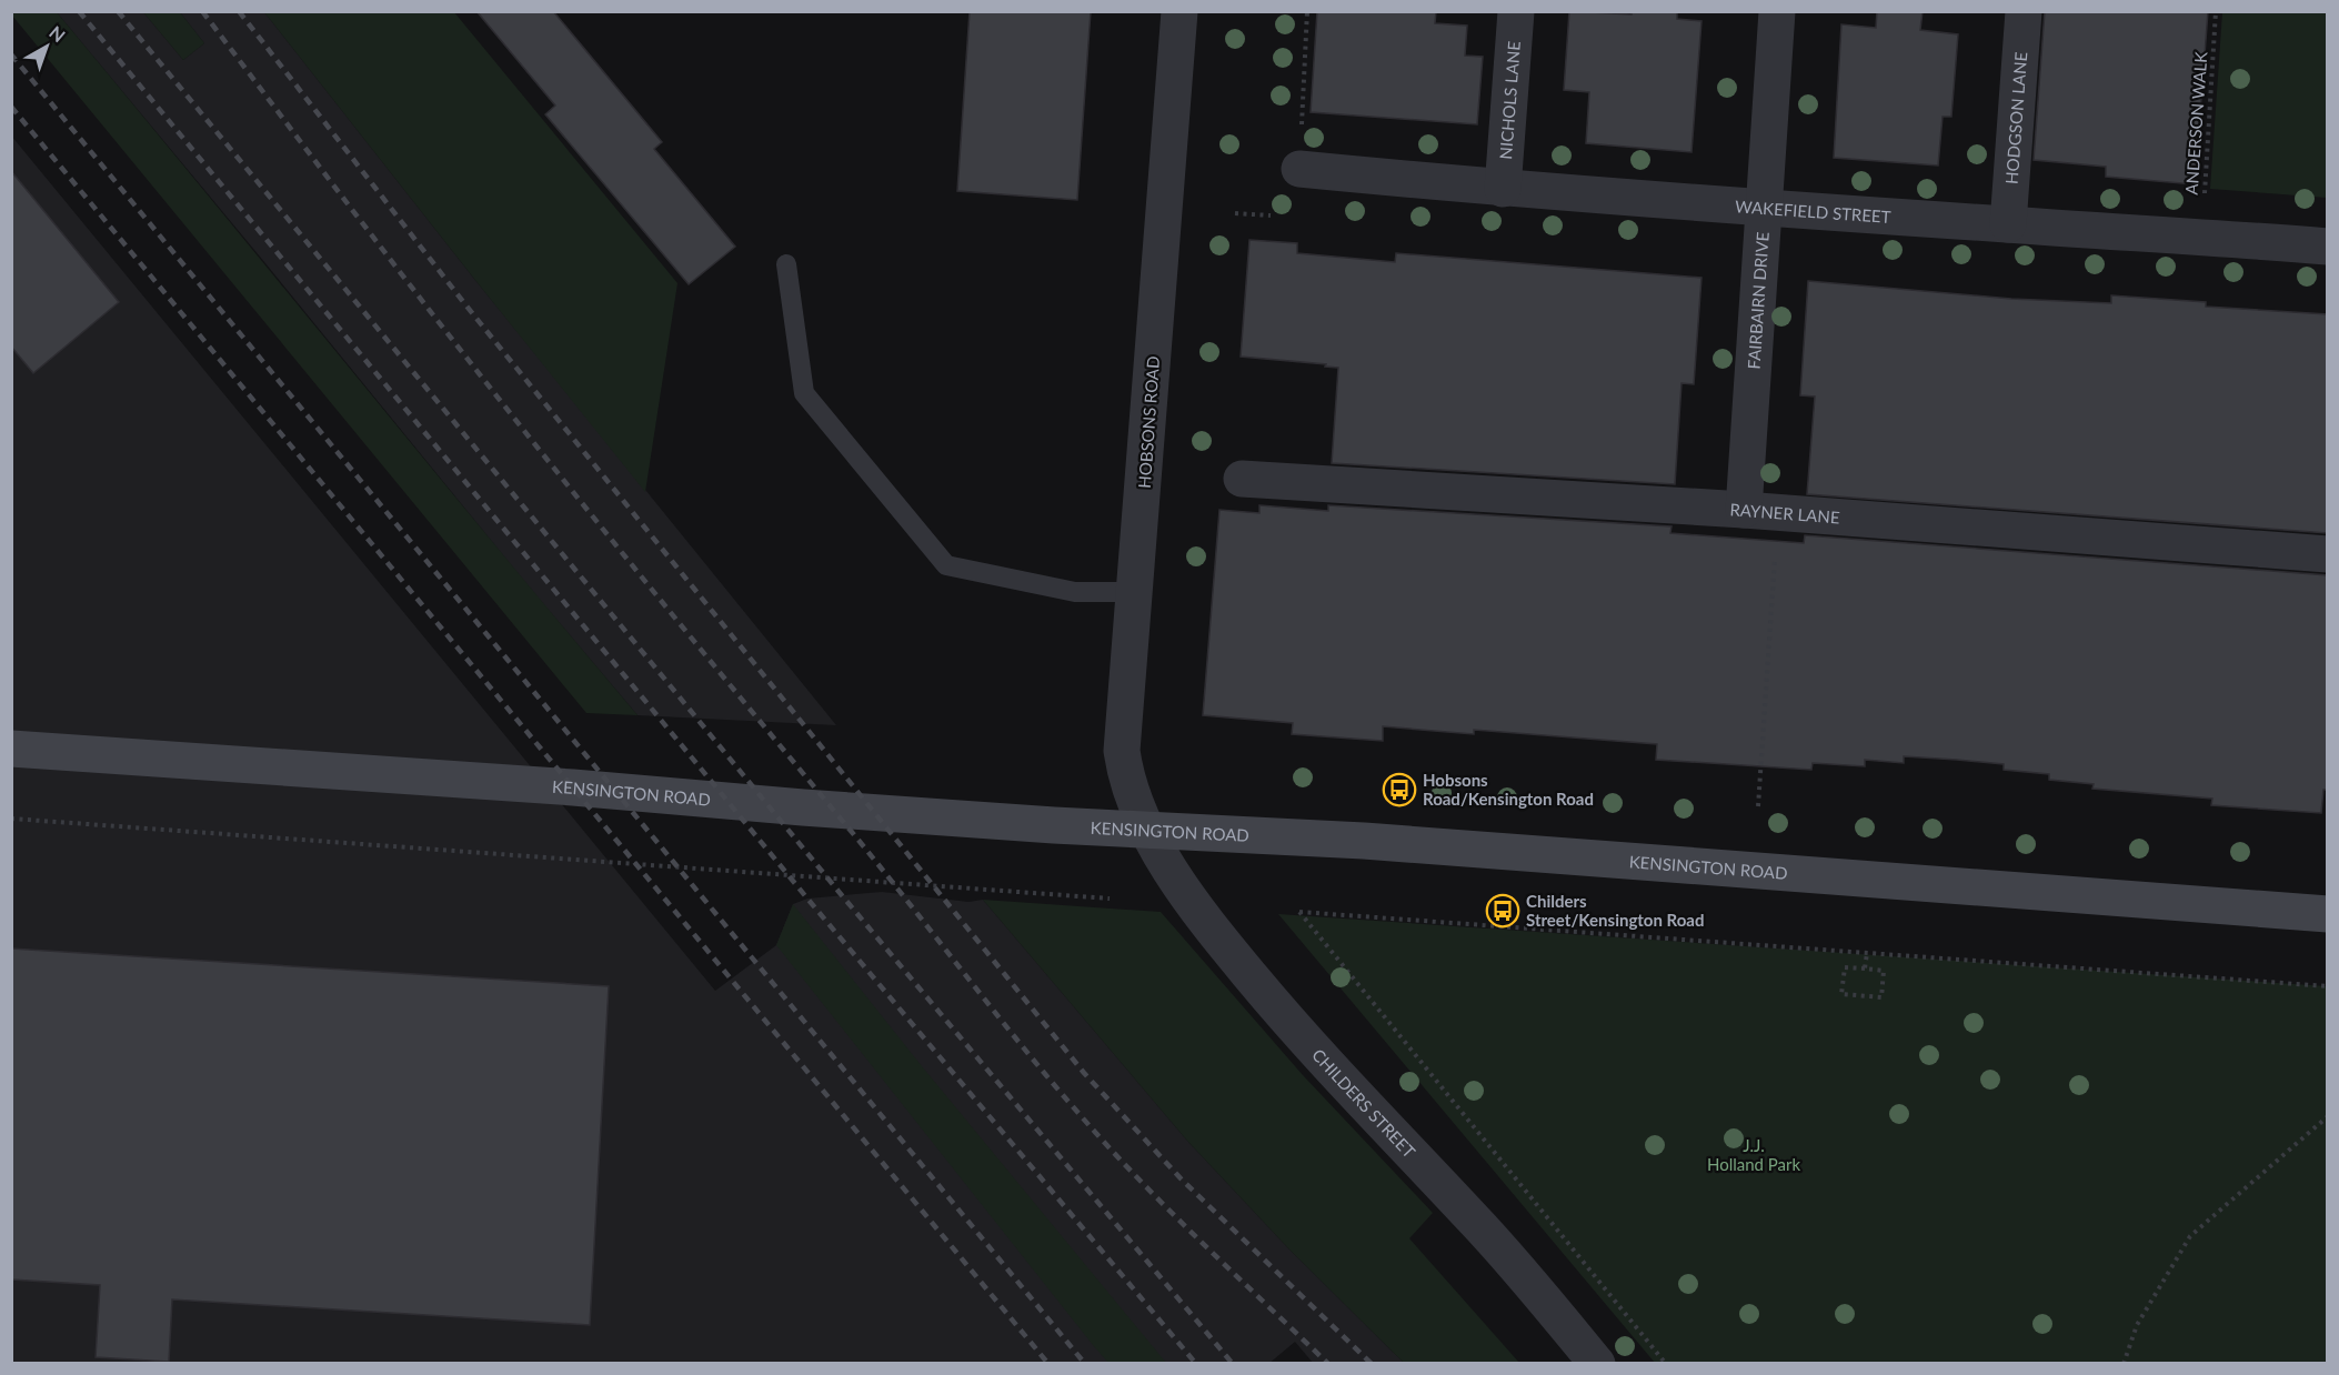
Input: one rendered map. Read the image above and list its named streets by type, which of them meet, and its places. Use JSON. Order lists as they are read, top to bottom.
{
  "streets": {
    "street": [
      "NICHOLS LANE",
      "HODGSON LANE",
      "WAKEFIELD STREET",
      "FAIRBAIRN DRIVE",
      "HOBSONS ROAD",
      "RAYNER LANE",
      "KENSINGTON ROAD",
      "CHILDERS STREET"
    ],
    "path": ["ANDERSON WALK"]
  },
  "crossings": [
    ["NICHOLS LANE", "WAKEFIELD STREET"],
    ["HODGSON LANE", "WAKEFIELD STREET"],
    ["ANDERSON WALK", "WAKEFIELD STREET"],
    ["WAKEFIELD STREET", "FAIRBAIRN DRIVE"],
    ["FAIRBAIRN DRIVE", "RAYNER LANE"],
    ["HOBSONS ROAD", "KENSINGTON ROAD"],
    ["HOBSONS ROAD", "CHILDERS STREET"],
    ["KENSINGTON ROAD", "CHILDERS STREET"]
  ],
  "parks": ["J.J. Holland Park"],
  "places": {
    "bus stop": ["Hobsons Road/Kensington Road", "Childers Street/Kensington Road"]
  },
  "north": "top right"
}
